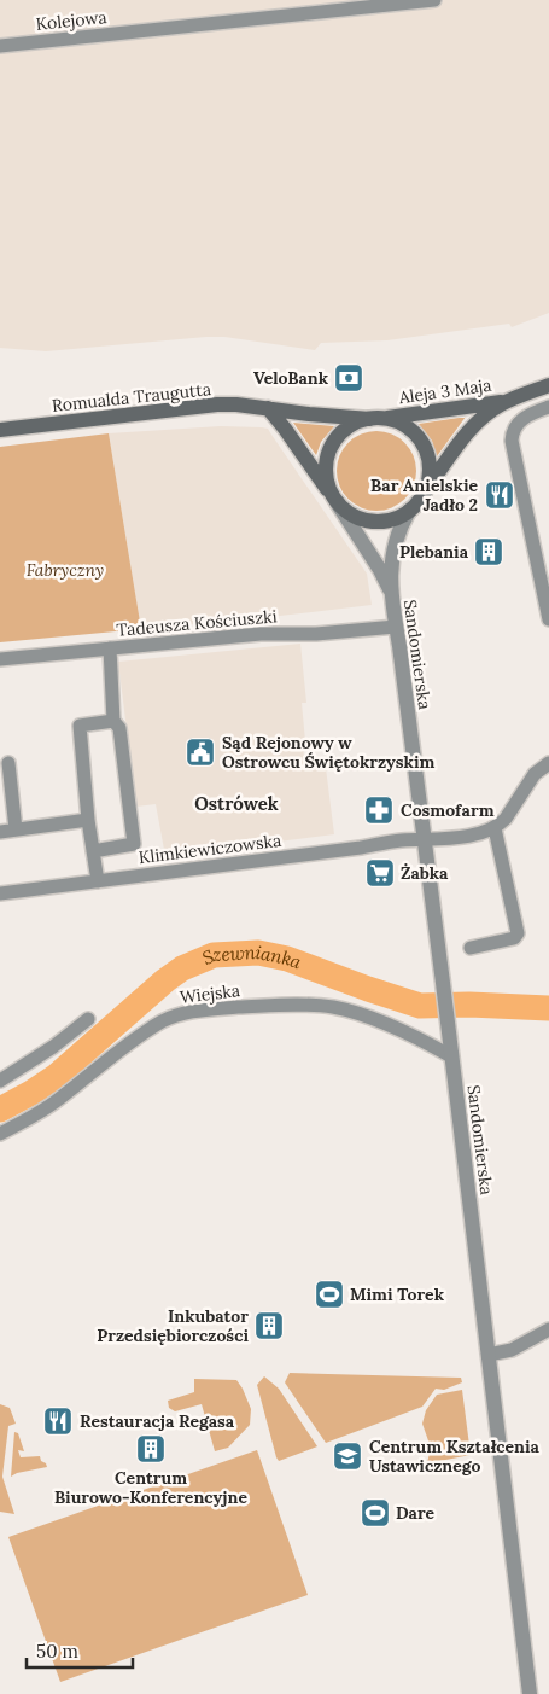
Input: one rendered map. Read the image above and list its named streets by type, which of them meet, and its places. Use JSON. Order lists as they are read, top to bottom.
{
  "streets": {
    "main road": ["Aleja 3 Maja", "Romualda Traugutta"],
    "street": [
      "Kolejowa",
      "Tadeusza Kościuszki",
      "Sandomierska",
      "Klimkiewiczowska",
      "Wiejska"
    ]
  },
  "crossings": [
    ["Aleja 3 Maja", "Romualda Traugutta"],
    ["Aleja 3 Maja", "Sandomierska"],
    ["Romualda Traugutta", "Sandomierska"],
    ["Tadeusza Kościuszki", "Sandomierska"],
    ["Sandomierska", "Klimkiewiczowska"],
    ["Sandomierska", "Wiejska"]
  ],
  "districts": ["Ostrówek"],
  "water": ["Szewnianka"],
  "parks": ["Fabryczny"],
  "places": {
    "bank": ["VeloBank"],
    "restaurant": ["Bar Anielskie Jadło 2", "Restauracja Regasa"],
    "building": ["Plebania", "Inkubator Przedsiębiorczości", "Centrum Biurowo-Konferencyjne"],
    "public building": ["Sąd Rejonowy w Ostrowcu Świętokrzyskim"],
    "pharmacy": ["Cosmofarm"],
    "supermarket": ["Żabka"],
    "sports": ["Mimi Torek", "Dare"],
    "school or university": ["Centrum Kształcenia Ustawicznego"]
  },
  "scale_bar": "50 m"
}
